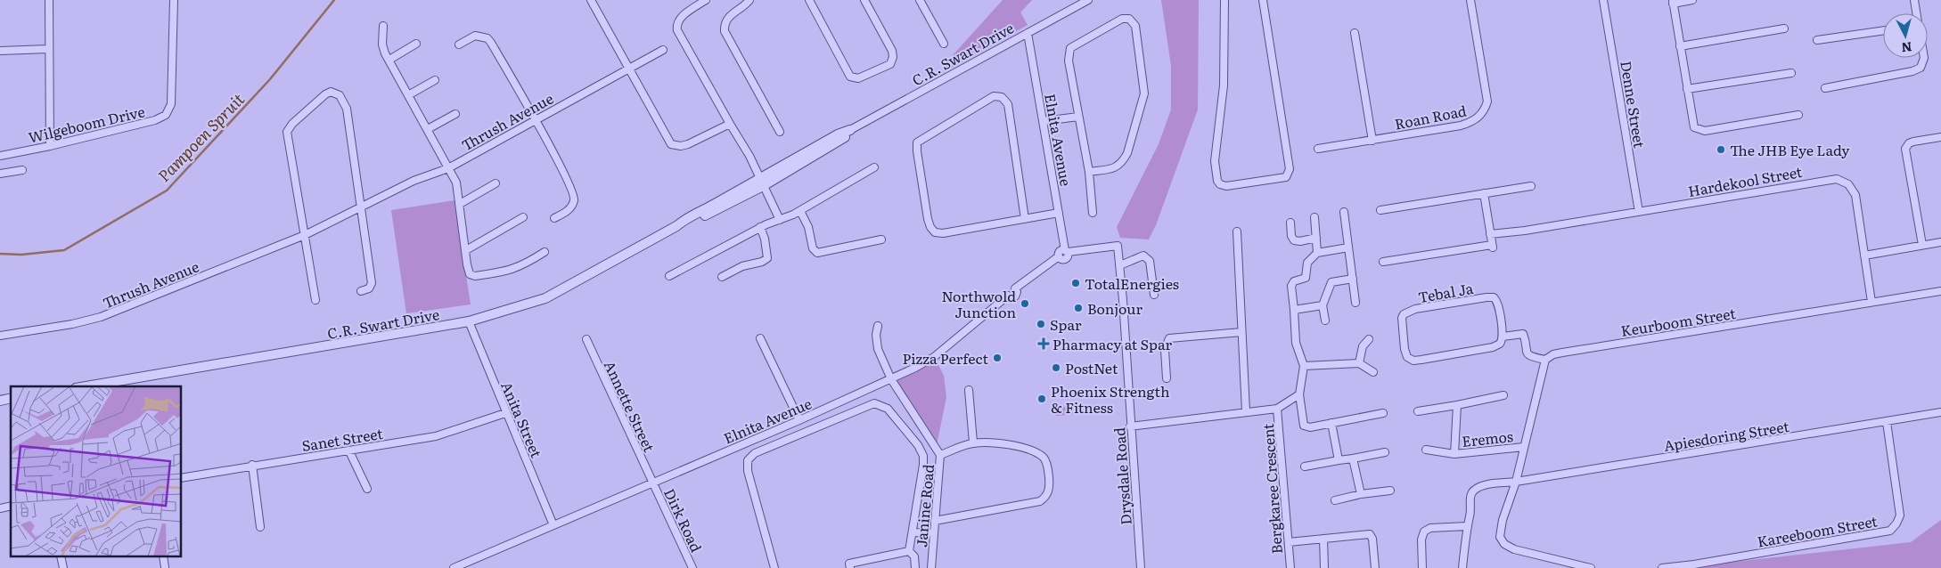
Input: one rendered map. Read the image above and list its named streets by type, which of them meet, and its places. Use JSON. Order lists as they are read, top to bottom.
{
  "streets": {
    "street": [
      "C.R. Swart Drive",
      "Denne Street",
      "Roan Road",
      "Thrush Avenue",
      "Wilgeboom Drive",
      "Elnita Avenue",
      "Hardekool Street",
      "Tebal Ja",
      "Keurboom Street",
      "Annette Street",
      "Anita Street",
      "Apiesdoring Street",
      "Eremos",
      "Sanet Street",
      "Drysdale Road",
      "Bergkaree Crescent",
      "Janine Road",
      "Dirk Road",
      "Kareeboom Street"
    ]
  },
  "crossings": [
    ["C.R. Swart Drive", "Elnita Avenue"],
    ["C.R. Swart Drive", "Anita Street"],
    ["Denne Street", "Hardekool Street"],
    ["Elnita Avenue", "Annette Street"],
    ["Elnita Avenue", "Anita Street"],
    ["Elnita Avenue", "Drysdale Road"],
    ["Elnita Avenue", "Janine Road"],
    ["Elnita Avenue", "Dirk Road"],
    ["Hardekool Street", "Keurboom Street"],
    ["Annette Street", "Dirk Road"],
    ["Anita Street", "Sanet Street"],
    ["Apiesdoring Street", "Kareeboom Street"]
  ],
  "water": ["Pampoen Spruit"],
  "places": {
    "other": [
      "The JHB Eye Lady",
      "TotalEnergies",
      "Northwold Junction",
      "Bonjour",
      "Spar",
      "Pizza Perfect",
      "PostNet",
      "Phoenix Strength & Fitness"
    ],
    "health": ["Pharmacy at Spar"]
  },
  "north": "bottom"
}
